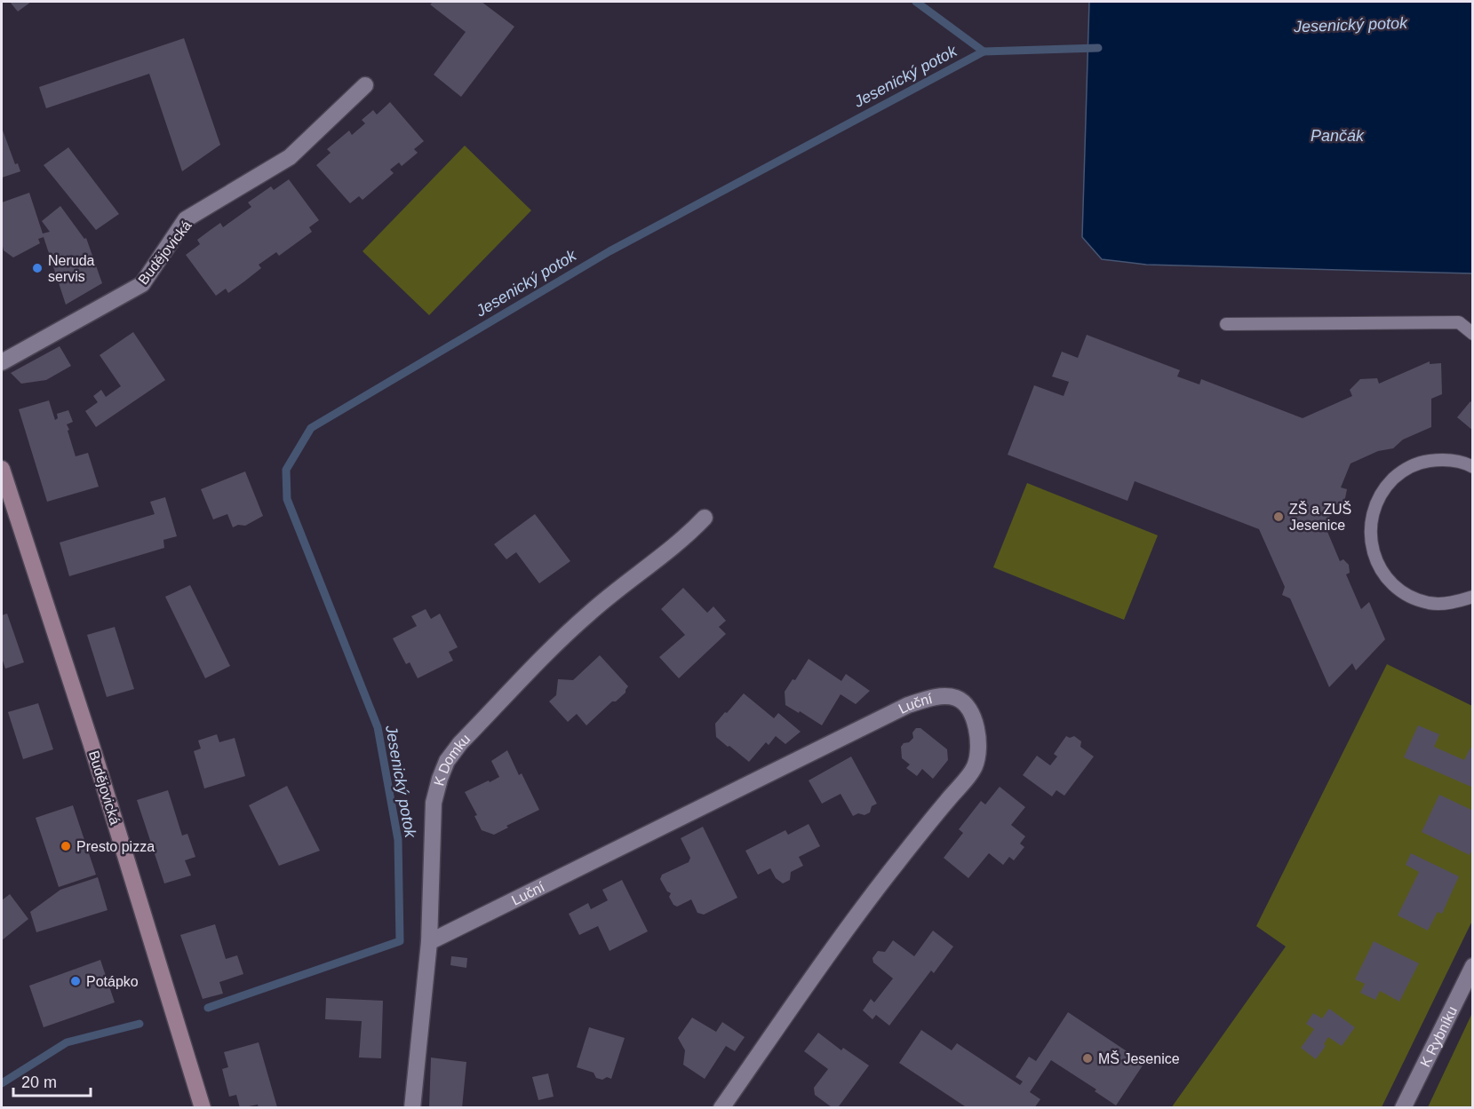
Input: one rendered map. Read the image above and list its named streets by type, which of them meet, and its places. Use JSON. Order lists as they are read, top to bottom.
{
  "streets": {
    "main road": ["Budějovická"],
    "street": ["Luční", "K Domku", "K Rybníku"]
  },
  "crossings": [
    ["Luční", "K Domku"]
  ],
  "water": ["Jesenický potok", "Pančák"],
  "places": [
    "Neruda servis",
    "ZŠ a ZUŠ Jesenice",
    "Presto pizza",
    "Potápko",
    "MŠ Jesenice"
  ],
  "scale_bar": "20 m"
}
